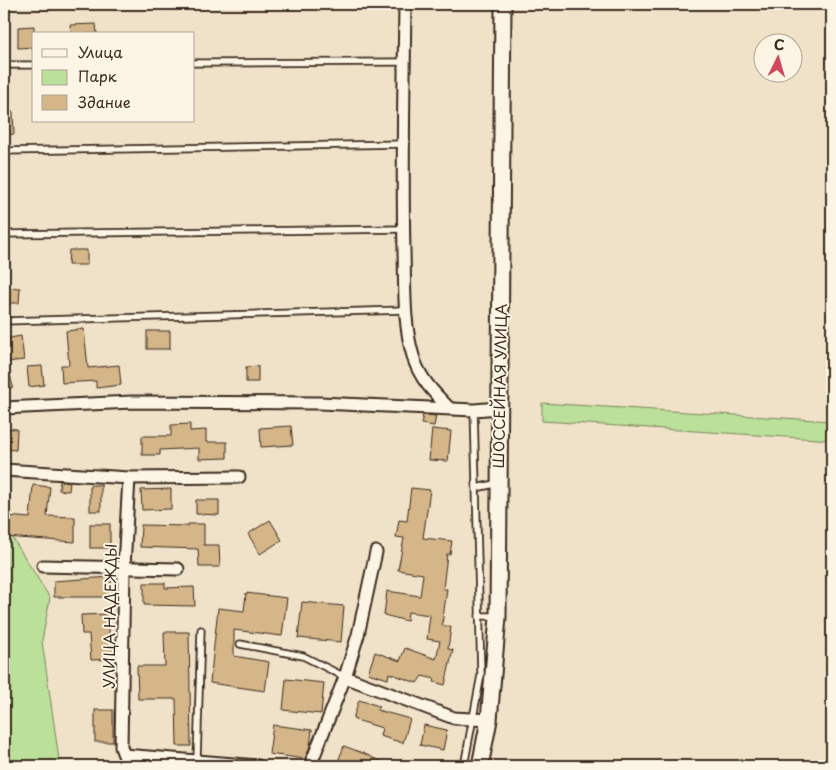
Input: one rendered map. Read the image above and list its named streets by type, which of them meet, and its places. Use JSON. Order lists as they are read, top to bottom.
{
  "streets": {
    "street": ["ШОССЕЙНАЯ УЛИЦА", "УЛИЦА НАДЕЖДЫ"]
  },
  "legend": ["Улица", "Парк", "Здание"],
  "north": "top"
}
